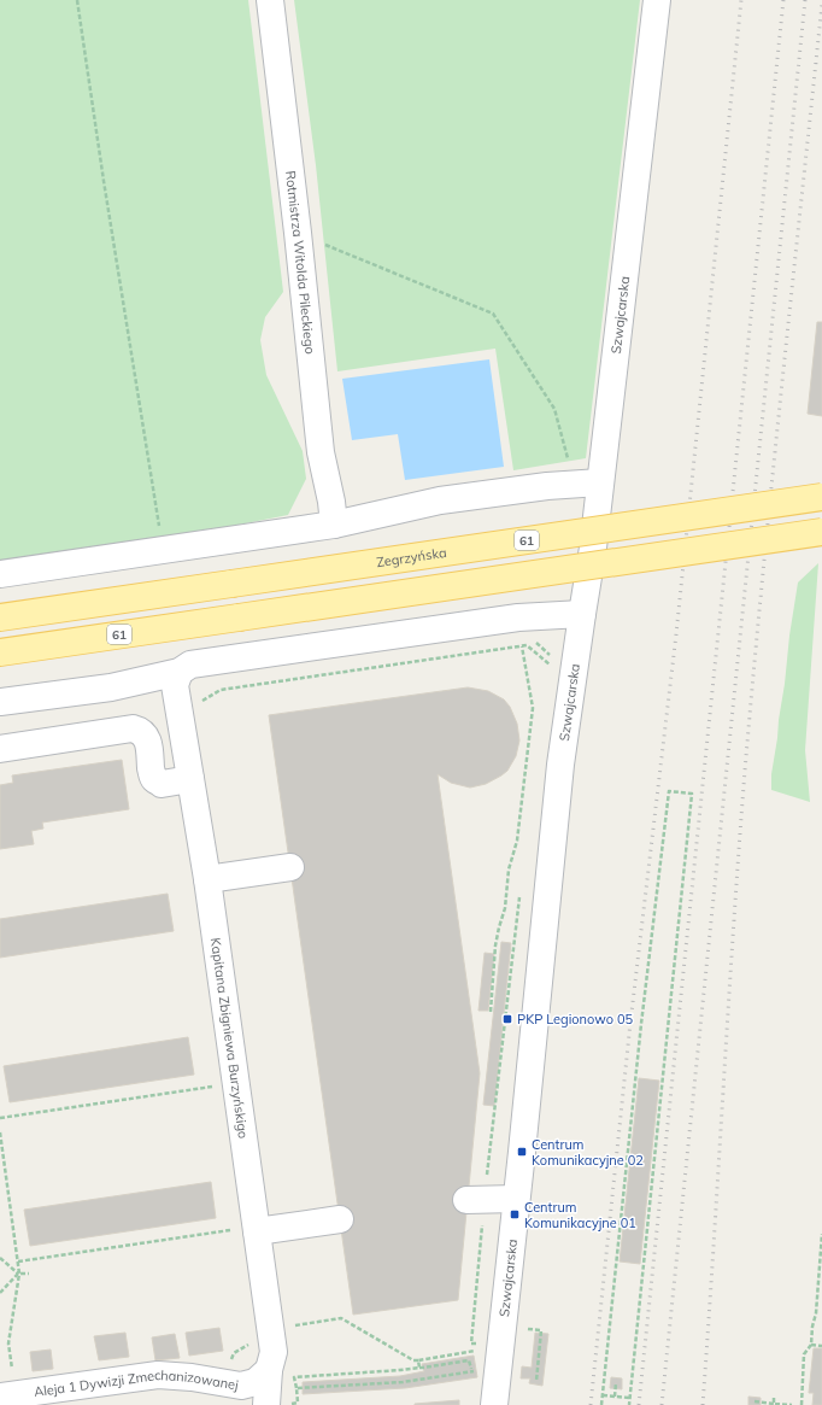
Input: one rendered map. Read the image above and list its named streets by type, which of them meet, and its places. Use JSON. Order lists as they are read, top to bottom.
{
  "streets": {
    "main road": ["61", "Zegrzyńska"],
    "street": [
      "Rotmistrza Witolda Pileckiego",
      "Szwajcarska",
      "Kapitana Zbigniewa Burzyńskigo",
      "Aleja 1 Dywizji Zmechanizowanej"
    ]
  },
  "crossings": [
    ["Kapitana Zbigniewa Burzyńskigo", "Aleja 1 Dywizji Zmechanizowanej"]
  ],
  "places": {
    "transit": ["PKP Legionowo 05", "Centrum Komunikacyjne 02", "Centrum Komunikacyjne 01"]
  }
}
